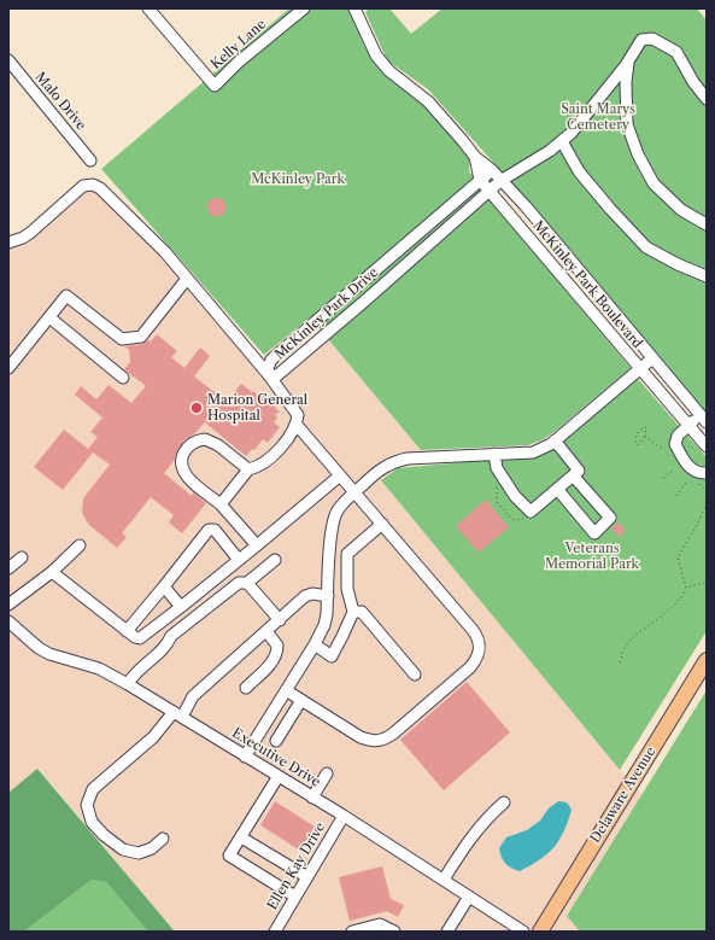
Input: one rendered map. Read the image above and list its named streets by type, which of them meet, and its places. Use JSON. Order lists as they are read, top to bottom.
{
  "streets": {
    "main road": ["Delaware Avenue"],
    "street": [
      "Kelly Lane",
      "Malo Drive",
      "McKinley Park Boulevard",
      "McKinley Park Drive",
      "Executive Drive",
      "Ellen Kay Drive"
    ]
  },
  "crossings": [
    ["McKinley Park Boulevard", "McKinley Park Drive"],
    ["Executive Drive", "Ellen Kay Drive"]
  ],
  "parks": ["Saint Marys Cemetery", "McKinley Park", "Veterans Memorial Park"],
  "places": ["Marion General Hospital"]
}
